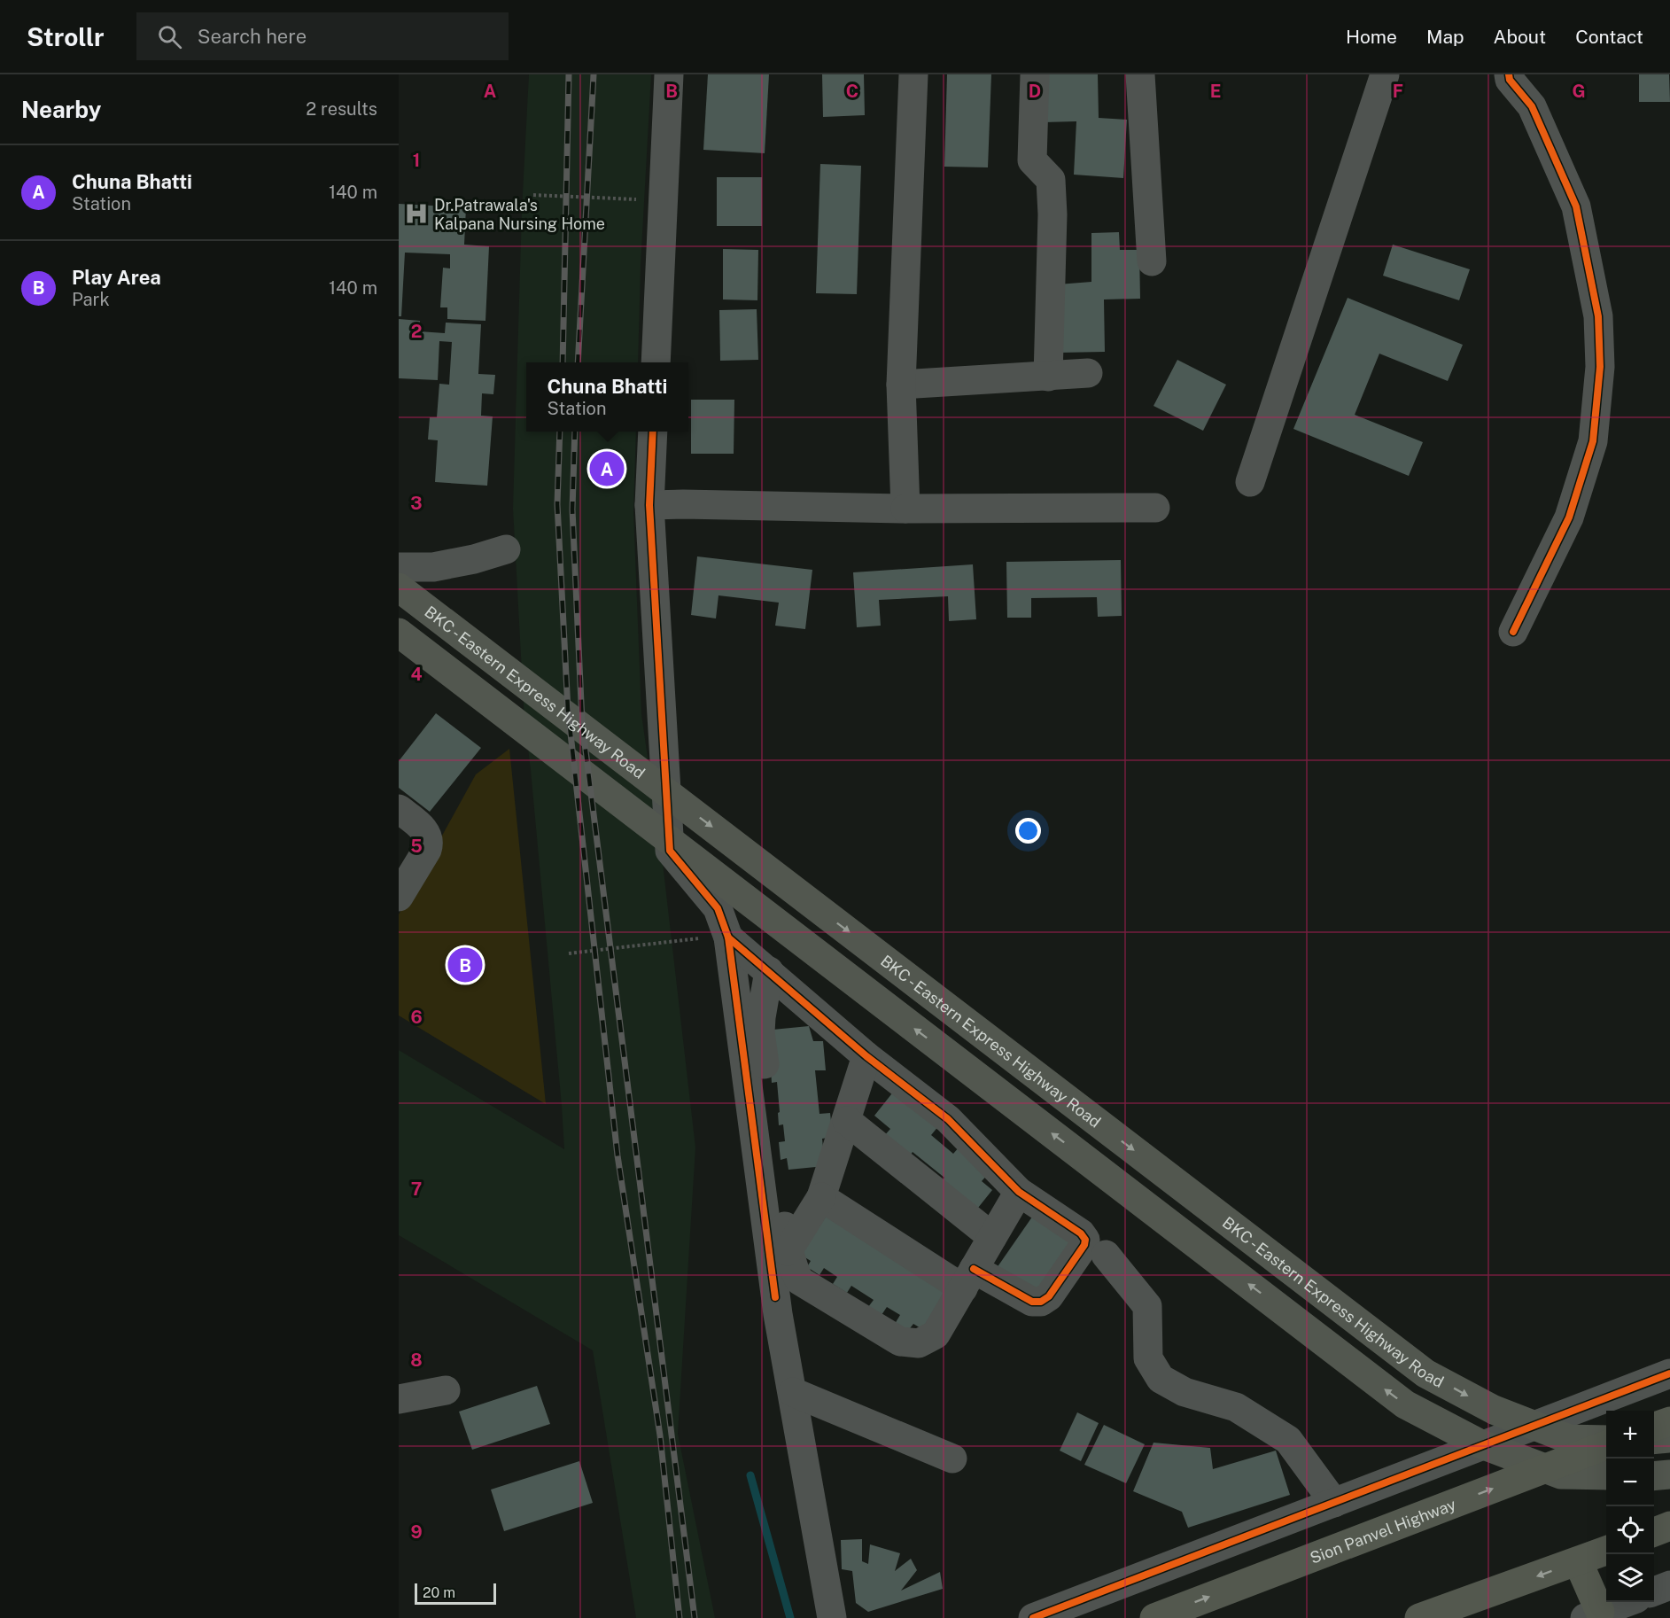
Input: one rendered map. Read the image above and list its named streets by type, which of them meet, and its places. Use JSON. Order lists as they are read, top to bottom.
{
  "streets": {
    "highway": ["Sion Panvel Highway"],
    "main road": ["BKC - Eastern Express Highway Road"]
  },
  "places": {
    "hospital": ["Dr.Patrawala's Kalpana Nursing Home"]
  },
  "scale_bar": "20 m",
  "page": {
    "header": "Strollr",
    "search": "Search here",
    "nav": [
      "Home",
      "Map",
      "About",
      "Contact"
    ],
    "heading": ["Nearby", "2 results"],
    "list": [
      {
        "mark": "A",
        "name": "Chuna Bhatti",
        "note": "Station",
        "value": "140 m"
      },
      {
        "mark": "B",
        "name": "Play Area",
        "note": "Park",
        "value": "140 m"
      }
    ],
    "popup": ["Chuna Bhatti", "Station"],
    "pins": ["A", "B"],
    "map_buttons": ["+", "−"],
    "scale": "20 m"
  },
  "grid": {
    "columns": [
      "A",
      "B",
      "C",
      "D",
      "E",
      "F",
      "G"
    ],
    "rows": [
      "1",
      "2",
      "3",
      "4",
      "5",
      "6",
      "7",
      "8",
      "9"
    ]
  }
}
